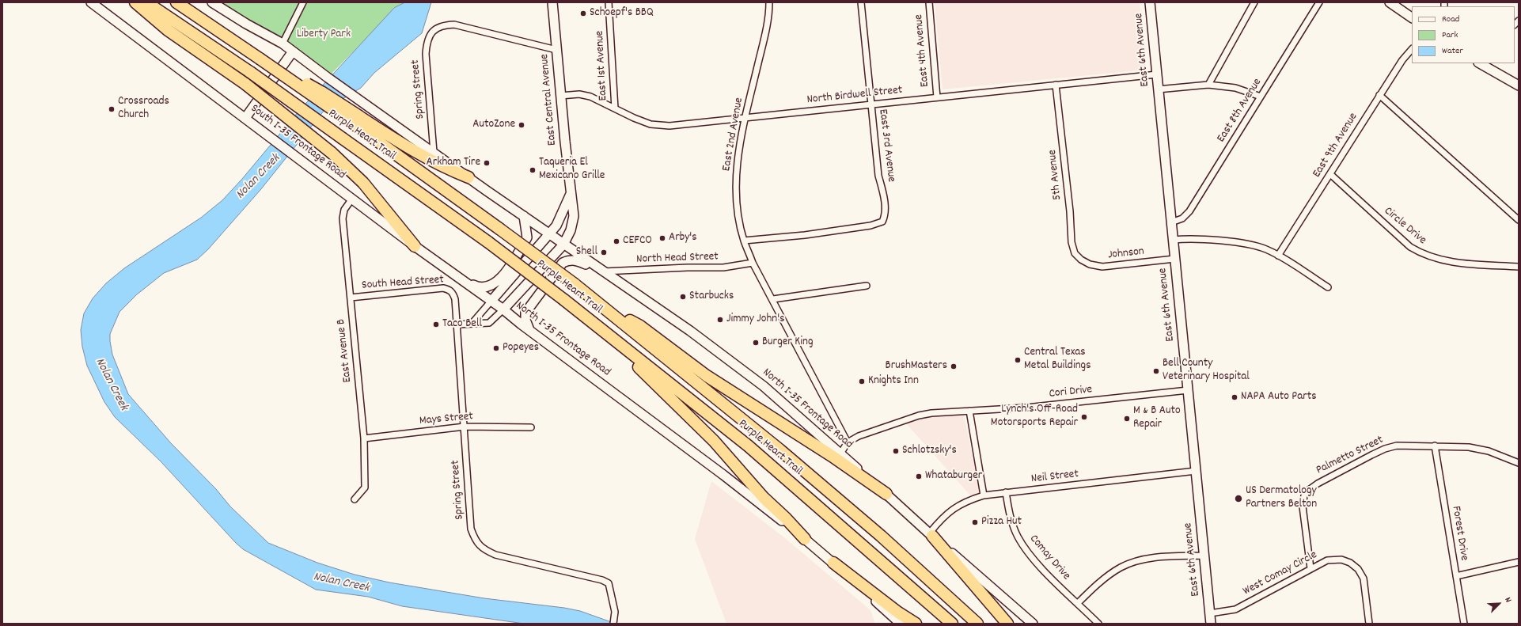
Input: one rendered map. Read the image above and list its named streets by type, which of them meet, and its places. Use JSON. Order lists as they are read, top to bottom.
{
  "streets": {
    "highway": ["Purple Heart Trail"],
    "main road": [
      "East 6th Avenue",
      "East Central Avenue",
      "South I-35 Frontage Road",
      "North I-35 Frontage Road"
    ],
    "street": [
      "East 4th Avenue",
      "East 1st Avenue",
      "Spring Street",
      "North Birdwell Street",
      "East 8th Avenue",
      "East 2nd Avenue",
      "East 3rd Avenue",
      "East 9th Avenue",
      "5th Avenue",
      "Circle Drive",
      "Johnson",
      "North Head Street",
      "South Head Street",
      "East Avenue B",
      "Cori Drive",
      "Mays Street",
      "Palmetto Street",
      "Neil Street",
      "Forest Drive",
      "Comay Drive",
      "West Comay Circle"
    ]
  },
  "crossings": [
    ["East 6th Avenue", "North Birdwell Street"],
    ["East 6th Avenue", "East 8th Avenue"],
    ["East 6th Avenue", "Johnson"],
    ["East 6th Avenue", "Cori Drive"],
    ["East 6th Avenue", "Neil Street"],
    ["East 6th Avenue", "West Comay Circle"],
    ["East 4th Avenue", "North Birdwell Street"],
    ["East 1st Avenue", "North Birdwell Street"],
    ["Spring Street", "East Central Avenue"],
    ["Spring Street", "South Head Street"],
    ["Spring Street", "Mays Street"],
    ["North Birdwell Street", "East Central Avenue"],
    ["North Birdwell Street", "East 2nd Avenue"],
    ["North Birdwell Street", "East 3rd Avenue"],
    ["North Birdwell Street", "5th Avenue"],
    ["East Central Avenue", "South I-35 Frontage Road"],
    ["East Central Avenue", "North I-35 Frontage Road"],
    ["East 2nd Avenue", "East 3rd Avenue"],
    ["East 2nd Avenue", "North Head Street"],
    ["East 2nd Avenue", "Cori Drive"],
    ["South I-35 Frontage Road", "North I-35 Frontage Road"],
    ["South I-35 Frontage Road", "East Avenue B"],
    ["East 9th Avenue", "Circle Drive"],
    ["5th Avenue", "Johnson"],
    ["North Head Street", "North I-35 Frontage Road"],
    ["South Head Street", "East Avenue B"],
    ["North I-35 Frontage Road", "Neil Street"],
    ["East Avenue B", "Mays Street"],
    ["Palmetto Street", "Forest Drive"],
    ["Palmetto Street", "West Comay Circle"],
    ["Neil Street", "Comay Drive"]
  ],
  "water": ["Nolan Creek"],
  "parks": ["Liberty Park"],
  "places": [
    "Schoepf's BBQ",
    "Crossroads Church",
    "AutoZone",
    "Arkham Tire",
    "Taqueria El Mexicano Grille",
    "Arby's",
    "CEFCO",
    "Shell",
    "Starbucks",
    "Jimmy John's",
    "Taco Bell",
    "Burger King",
    "Popeyes",
    "Central Texas Metal Buildings",
    "BrushMasters",
    "Bell County Veterinary Hospital",
    "Knights Inn",
    "NAPA Auto Parts",
    "Lynch's Off-Road Motorsports Repair",
    "M & B Auto Repair",
    "Schlotzsky's",
    "Whataburger",
    "US Dermatology Partners Belton",
    "Pizza Hut"
  ],
  "legend": ["Road", "Park", "Water"],
  "north": "top right"
}
